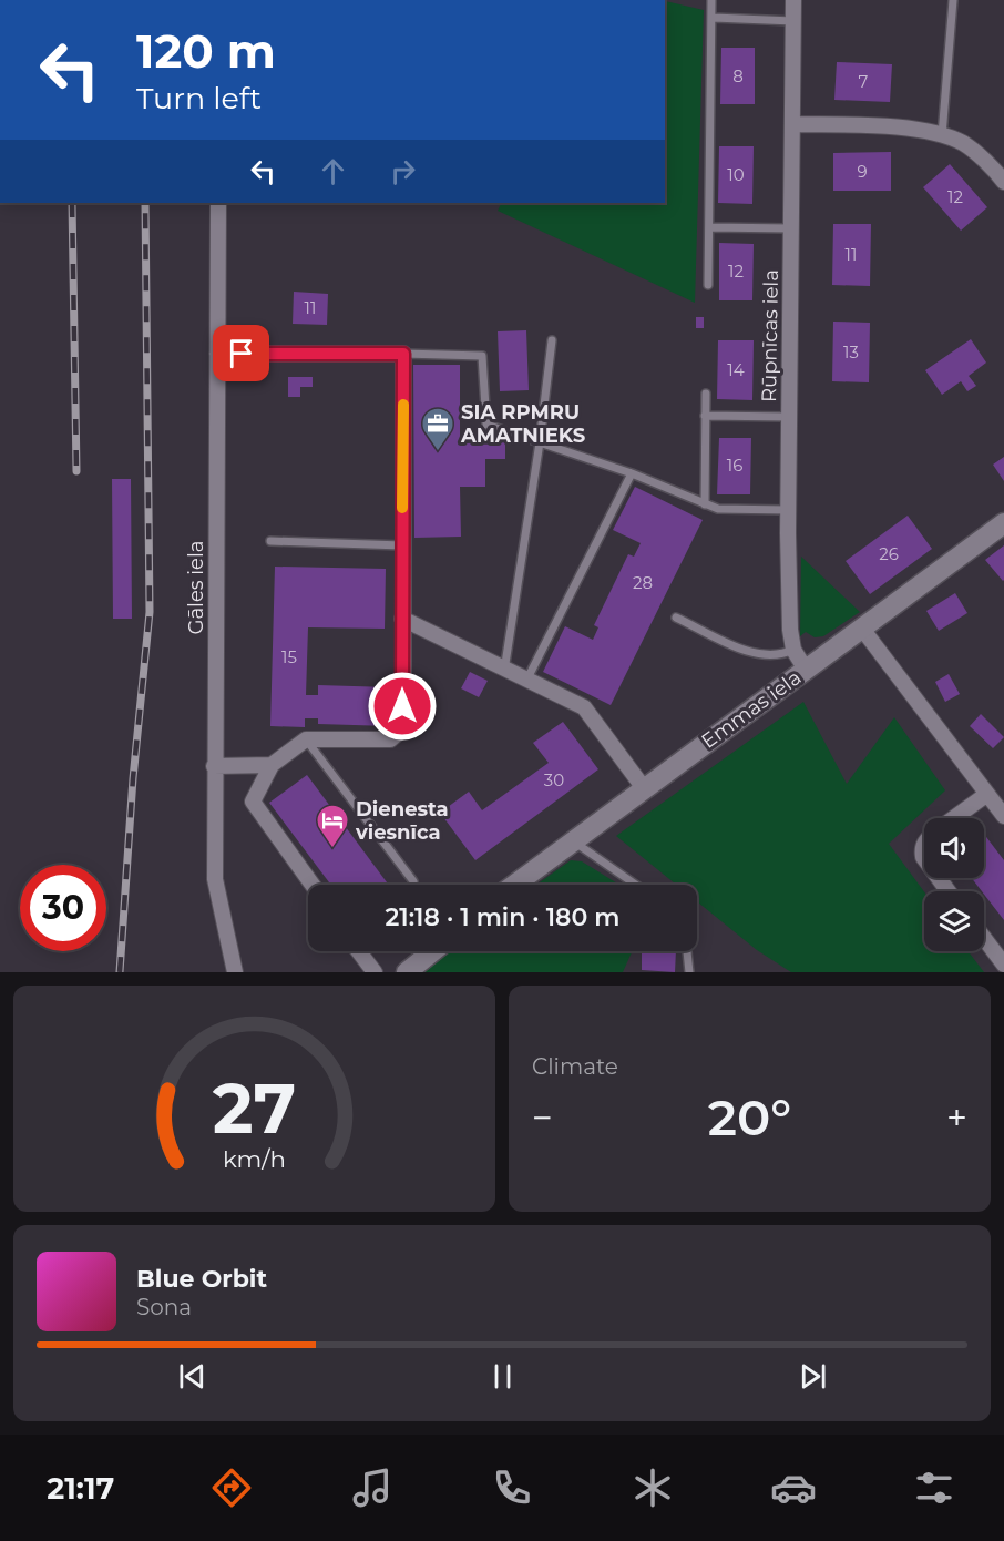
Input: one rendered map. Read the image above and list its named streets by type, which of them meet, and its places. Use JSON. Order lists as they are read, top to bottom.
{
  "streets": {
    "main road": ["Emmas iela"],
    "street": ["Rūpnīcas iela", "Gāles iela"]
  },
  "crossings": [
    ["Rūpnīcas iela", "Emmas iela"]
  ],
  "places": {
    "office": ["SIA RPMRU AMATNIEKS"],
    "hotel": ["Dienesta viesnīca"]
  },
  "house_numbers": [
    "8",
    "7",
    "9",
    "10",
    "12",
    "11",
    "12",
    "11",
    "13",
    "14",
    "16",
    "26",
    "28",
    "15",
    "30"
  ],
  "page": {
    "turn": ["120 m", "Turn left"],
    "limit": "30",
    "trip": "21:18 · 1 min · 180 m",
    "tile": "Climate",
    "heat": ["−", "20°", "+"],
    "song": ["Blue Orbit", "Sona"],
    "tabs": "21:17",
    "gauge": ["27", "km/h"]
  }
}
